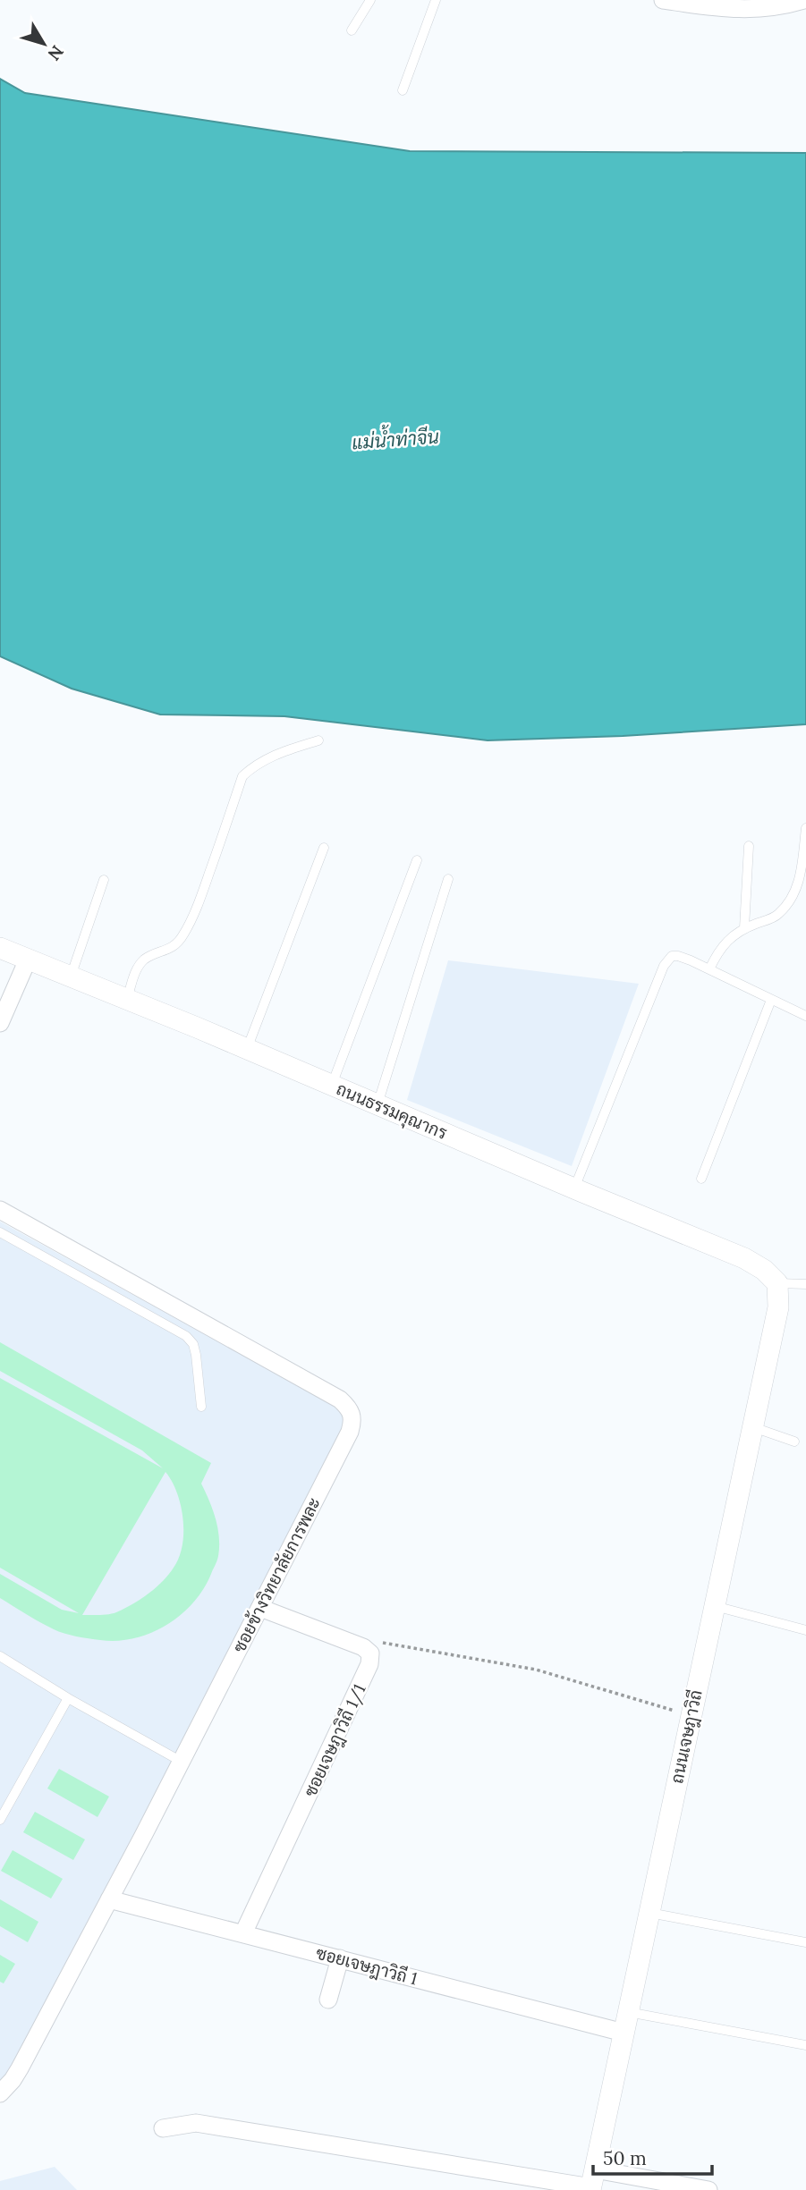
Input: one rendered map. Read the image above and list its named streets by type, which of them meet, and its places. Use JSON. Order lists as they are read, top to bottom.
{
  "streets": {
    "street": [
      "ถนนธรรมคุณากร",
      "ซอยข้างวิทยาลัยการพละ",
      "ถนนเจษฎาวิถี",
      "ซอยเจษฎาวิถี 1/1",
      "ซอยเจษฎาวิถี 1"
    ]
  },
  "crossings": [
    ["ถนนธรรมคุณากร", "ถนนเจษฎาวิถี"],
    ["ซอยข้างวิทยาลัยการพละ", "ซอยเจษฎาวิถี 1"],
    ["ถนนเจษฎาวิถี", "ซอยเจษฎาวิถี 1"],
    ["ซอยเจษฎาวิถี 1/1", "ซอยเจษฎาวิถี 1"]
  ],
  "water": ["แม่น้ำท่าจีน"],
  "scale_bar": "50 m",
  "north": "bottom right"
}
